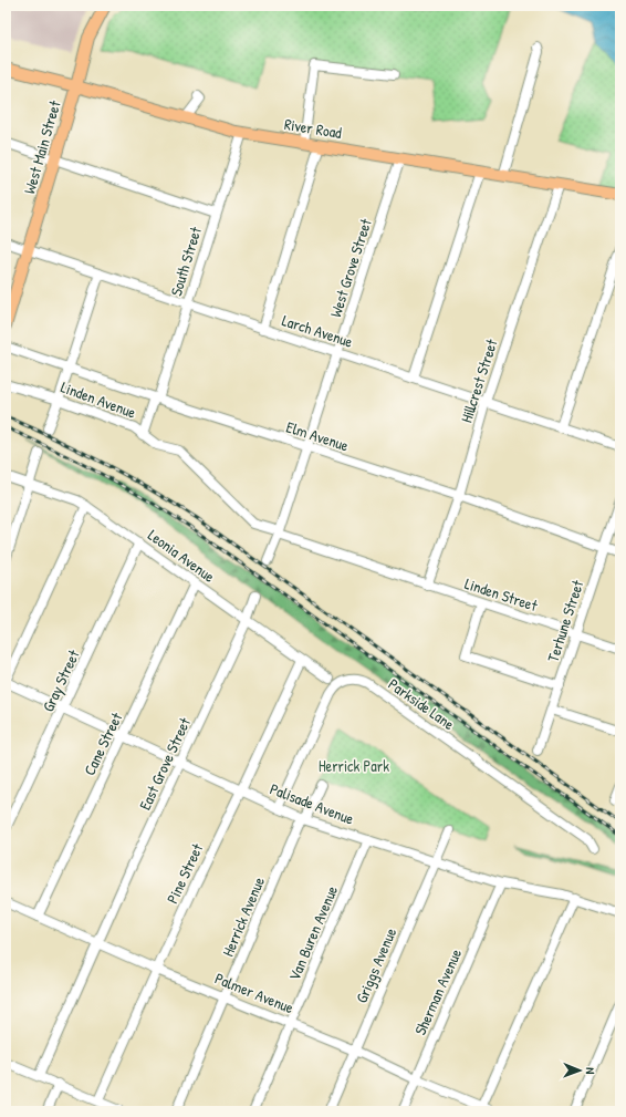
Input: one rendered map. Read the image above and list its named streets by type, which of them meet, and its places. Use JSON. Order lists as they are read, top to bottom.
{
  "streets": {
    "main road": ["River Road", "West Main Street"],
    "street": [
      "South Street",
      "West Grove Street",
      "Larch Avenue",
      "Hillcrest Street",
      "Linden Avenue",
      "Elm Avenue",
      "Leonia Avenue",
      "Linden Street",
      "Terhune Street",
      "Gray Street",
      "Parkside Lane",
      "Cane Street",
      "East Grove Street",
      "Palisade Avenue",
      "Pine Street",
      "Herrick Avenue",
      "Van Buren Avenue",
      "Griggs Avenue",
      "Sherman Avenue",
      "Palmer Avenue"
    ]
  },
  "crossings": [
    ["River Road", "West Main Street"],
    ["River Road", "South Street"],
    ["River Road", "West Grove Street"],
    ["River Road", "Hillcrest Street"],
    ["West Main Street", "Larch Avenue"],
    ["South Street", "Larch Avenue"],
    ["South Street", "Linden Avenue"],
    ["South Street", "Elm Avenue"],
    ["West Grove Street", "Larch Avenue"],
    ["West Grove Street", "Linden Avenue"],
    ["West Grove Street", "Elm Avenue"],
    ["Larch Avenue", "Hillcrest Street"],
    ["Hillcrest Street", "Elm Avenue"],
    ["Hillcrest Street", "Linden Street"],
    ["Linden Avenue", "Linden Street"],
    ["Elm Avenue", "Terhune Street"],
    ["Leonia Avenue", "Gray Street"],
    ["Leonia Avenue", "Cane Street"],
    ["Leonia Avenue", "East Grove Street"],
    ["Leonia Avenue", "Pine Street"],
    ["Linden Street", "Terhune Street"],
    ["Gray Street", "Palisade Avenue"],
    ["Parkside Lane", "Palisade Avenue"],
    ["Cane Street", "Palisade Avenue"],
    ["Cane Street", "Palmer Avenue"],
    ["East Grove Street", "Palisade Avenue"],
    ["East Grove Street", "Palmer Avenue"],
    ["Palisade Avenue", "Pine Street"],
    ["Palisade Avenue", "Herrick Avenue"],
    ["Palisade Avenue", "Van Buren Avenue"],
    ["Palisade Avenue", "Griggs Avenue"],
    ["Palisade Avenue", "Sherman Avenue"],
    ["Pine Street", "Palmer Avenue"],
    ["Herrick Avenue", "Palmer Avenue"],
    ["Van Buren Avenue", "Palmer Avenue"],
    ["Griggs Avenue", "Palmer Avenue"],
    ["Sherman Avenue", "Palmer Avenue"]
  ],
  "parks": ["Herrick Park"],
  "north": "right"
}
